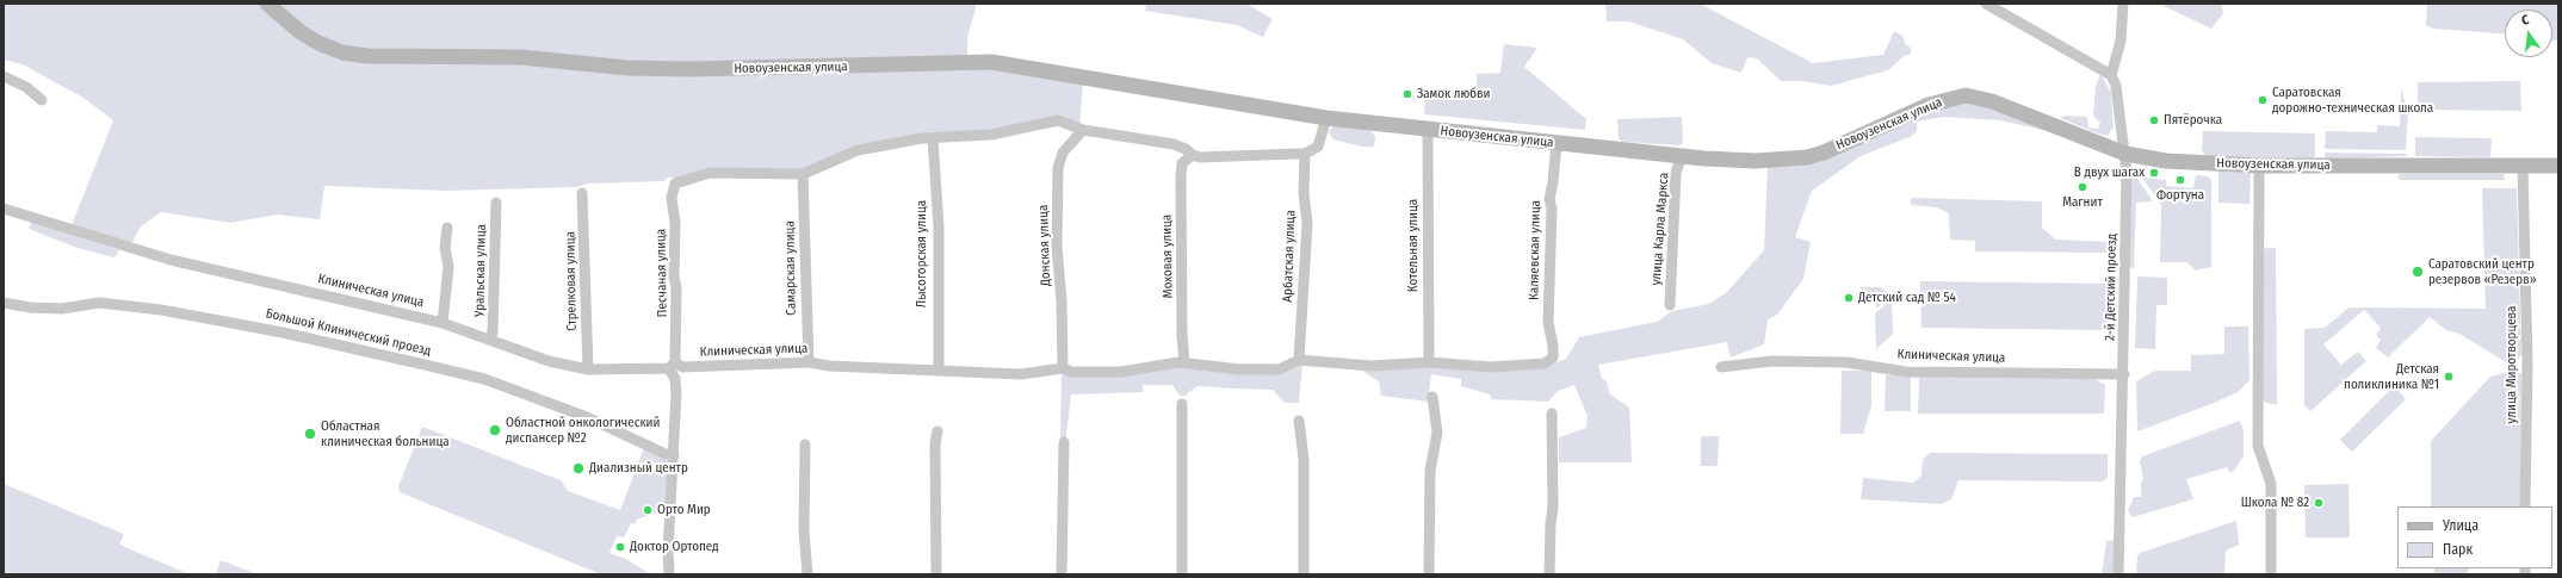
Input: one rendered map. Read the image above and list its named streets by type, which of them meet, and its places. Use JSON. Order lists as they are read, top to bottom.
{
  "streets": {
    "main road": ["Новоузенская улица"],
    "street": [
      "улица Карла Маркса",
      "Донская улица",
      "Котельная улица",
      "Каляевская улица",
      "Лысогорская улица",
      "Моховая улица",
      "Арбатская улица",
      "Самарская улица",
      "Уральская улица",
      "Песчаная улица",
      "Стрелковая улица",
      "2-й Детский проезд",
      "Клиническая улица",
      "Большой Клинический проезд",
      "улица Миротворцева"
    ]
  },
  "crossings": [
    ["Новоузенская улица", "улица Карла Маркса"],
    ["Новоузенская улица", "Котельная улица"],
    ["Новоузенская улица", "Каляевская улица"],
    ["Новоузенская улица", "2-й Детский проезд"],
    ["Новоузенская улица", "улица Миротворцева"],
    ["Донская улица", "Клиническая улица"],
    ["Котельная улица", "Клиническая улица"],
    ["Каляевская улица", "Клиническая улица"],
    ["Лысогорская улица", "Клиническая улица"],
    ["Моховая улица", "Клиническая улица"],
    ["Арбатская улица", "Клиническая улица"],
    ["Самарская улица", "Песчаная улица"],
    ["Самарская улица", "Клиническая улица"],
    ["Уральская улица", "Клиническая улица"],
    ["Песчаная улица", "Клиническая улица"],
    ["Песчаная улица", "Большой Клинический проезд"],
    ["Стрелковая улица", "Клиническая улица"],
    ["2-й Детский проезд", "Клиническая улица"]
  ],
  "places": [
    "Замок любви",
    "Саратовская дорожно-техническая школа",
    "Пятёрочка",
    "В двух шагах",
    "Фортуна",
    "Магнит",
    "Саратовский центр резервов «Резерв»",
    "Детский сад № 54",
    "Детская поликлиника №1",
    "Областной онкологический диспансер №2",
    "Областная клиническая больница",
    "Диализный центр",
    "Школа № 82",
    "Орто Мир",
    "Доктор Ортопед"
  ],
  "legend": ["Улица", "Парк"],
  "north": "top"
}
